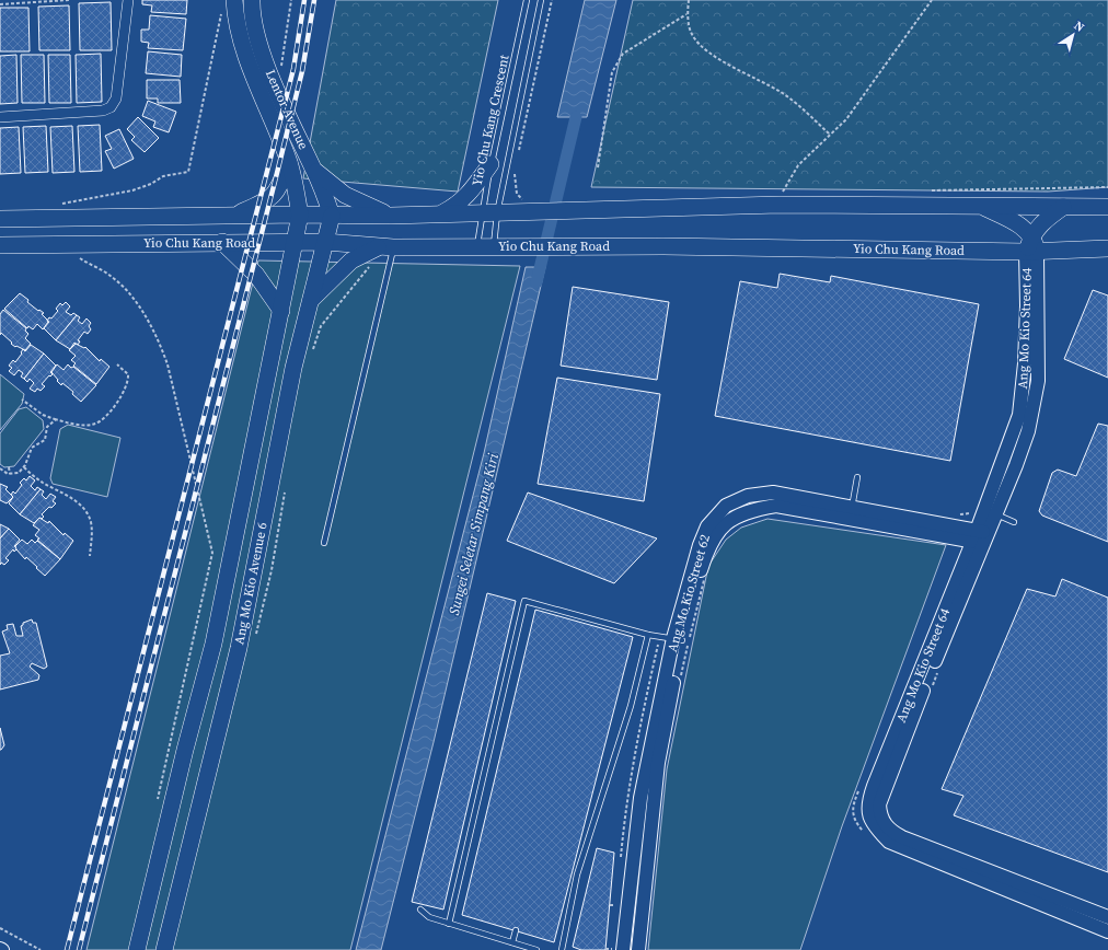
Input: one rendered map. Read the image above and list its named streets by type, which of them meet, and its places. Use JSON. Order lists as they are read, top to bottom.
{
  "streets": {
    "main road": ["Lentor Avenue", "Yio Chu Kang Road", "Ang Mo Kio Avenue 6"],
    "street": ["Ang Mo Kio Street 64", "Ang Mo Kio Street 62"],
    "lane": ["Yio Chu Kang Crescent"]
  },
  "crossings": [
    ["Lentor Avenue", "Yio Chu Kang Road"],
    ["Lentor Avenue", "Ang Mo Kio Avenue 6"],
    ["Yio Chu Kang Crescent", "Yio Chu Kang Road"],
    ["Yio Chu Kang Road", "Ang Mo Kio Street 64"],
    ["Yio Chu Kang Road", "Ang Mo Kio Avenue 6"],
    ["Ang Mo Kio Street 64", "Ang Mo Kio Street 62"]
  ],
  "water": ["Sungei Seletar Simpang Kiri"],
  "north": "top right"
}
